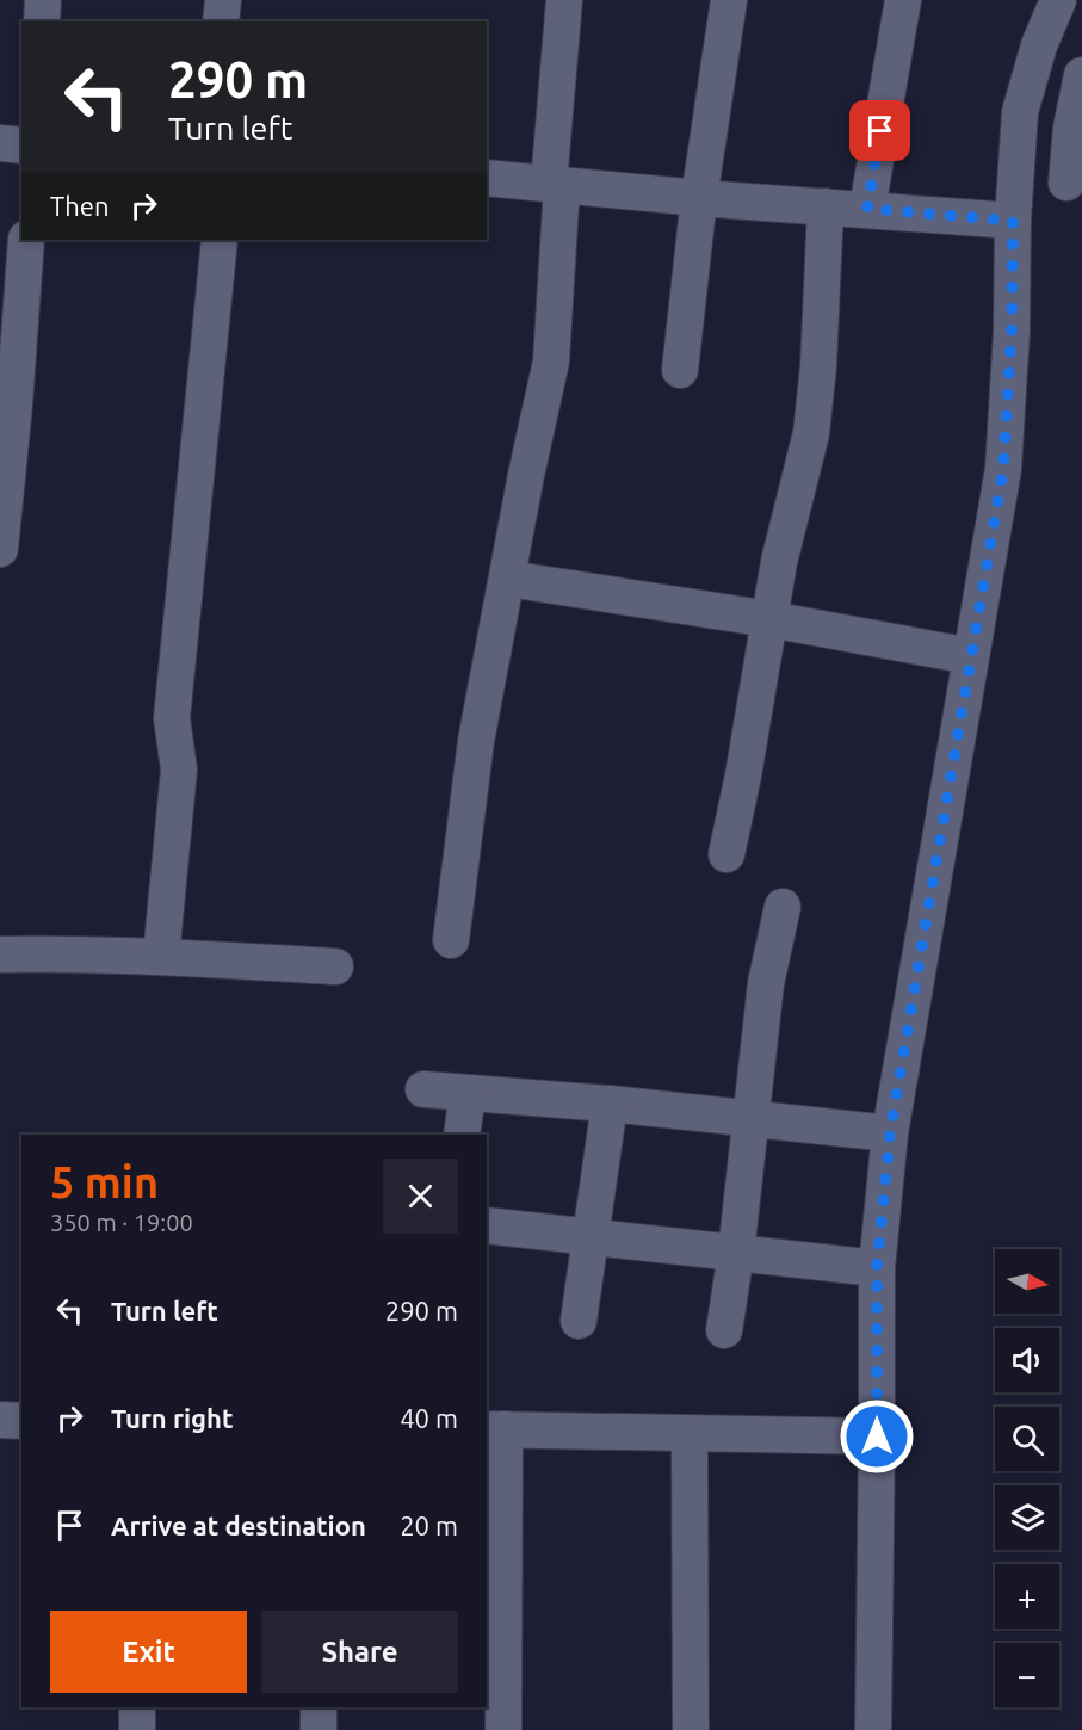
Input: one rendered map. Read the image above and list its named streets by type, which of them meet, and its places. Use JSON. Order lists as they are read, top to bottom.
{
  "north": "right",
  "page": {
    "turn": ["290 m", "Turn left"],
    "then": "Then",
    "heading": ["5 min", "350 m · 19:00"],
    "map_buttons": ["+", "−"],
    "list": [
      {
        "name": "Turn left",
        "value": "290 m"
      },
      {
        "name": "Turn right",
        "value": "40 m"
      },
      {
        "name": "Arrive at destination",
        "value": "20 m"
      }
    ],
    "buttons": ["Exit", "Share"]
  }
}
